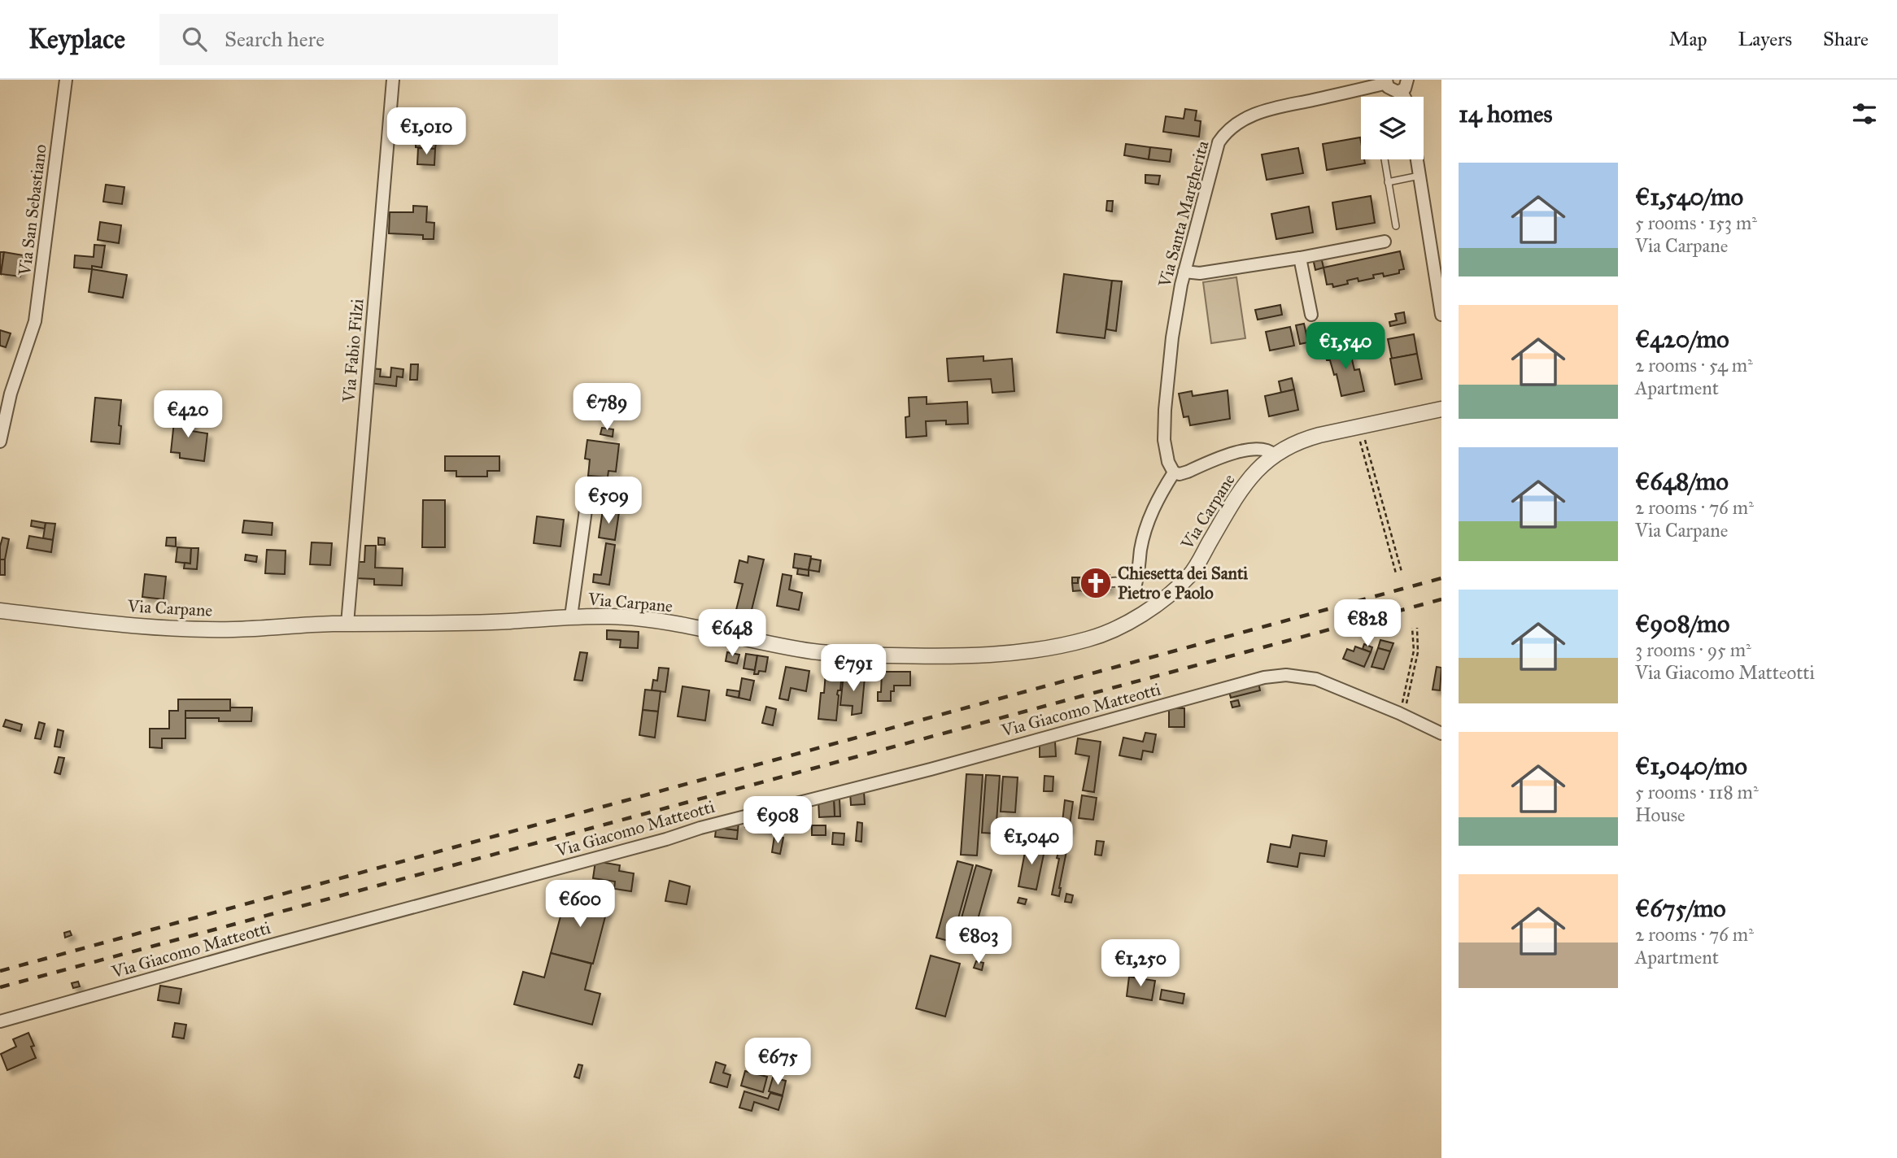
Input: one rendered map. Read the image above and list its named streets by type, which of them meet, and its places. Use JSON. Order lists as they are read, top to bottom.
{
  "streets": {
    "street": [
      "Via San Sebastiano",
      "Via Santa Margherita",
      "Via Fabio Filzi",
      "Via Carpane",
      "Via Giacomo Matteotti"
    ]
  },
  "crossings": [
    ["Via Santa Margherita", "Via Carpane"],
    ["Via Fabio Filzi", "Via Carpane"]
  ],
  "places": {
    "church": ["Chiesetta dei Santi Pietro e Paolo"]
  },
  "page": {
    "header": "Keyplace",
    "search": "Search here",
    "nav": ["Map", "Layers", "Share"],
    "heading": "14 homes",
    "price": [
      "€1,010",
      "€1,540",
      "€789",
      "€420",
      "€509",
      "€828",
      "€648",
      "€791",
      "€908",
      "€1,040",
      "€600",
      "€803",
      "€1,250",
      "€675"
    ],
    "list": [
      {
        "name": "€1,540/mo",
        "note": "5 rooms · 153 m² · Via Carpane"
      },
      {
        "name": "€420/mo",
        "note": "2 rooms · 54 m² · Apartment"
      },
      {
        "name": "€648/mo",
        "note": "2 rooms · 76 m² · Via Carpane"
      },
      {
        "name": "€908/mo",
        "note": "3 rooms · 95 m² · Via Giacomo Matteotti"
      },
      {
        "name": "€1,040/mo",
        "note": "5 rooms · 118 m² · House"
      },
      {
        "name": "€675/mo",
        "note": "2 rooms · 76 m² · Apartment"
      }
    ]
  }
}
